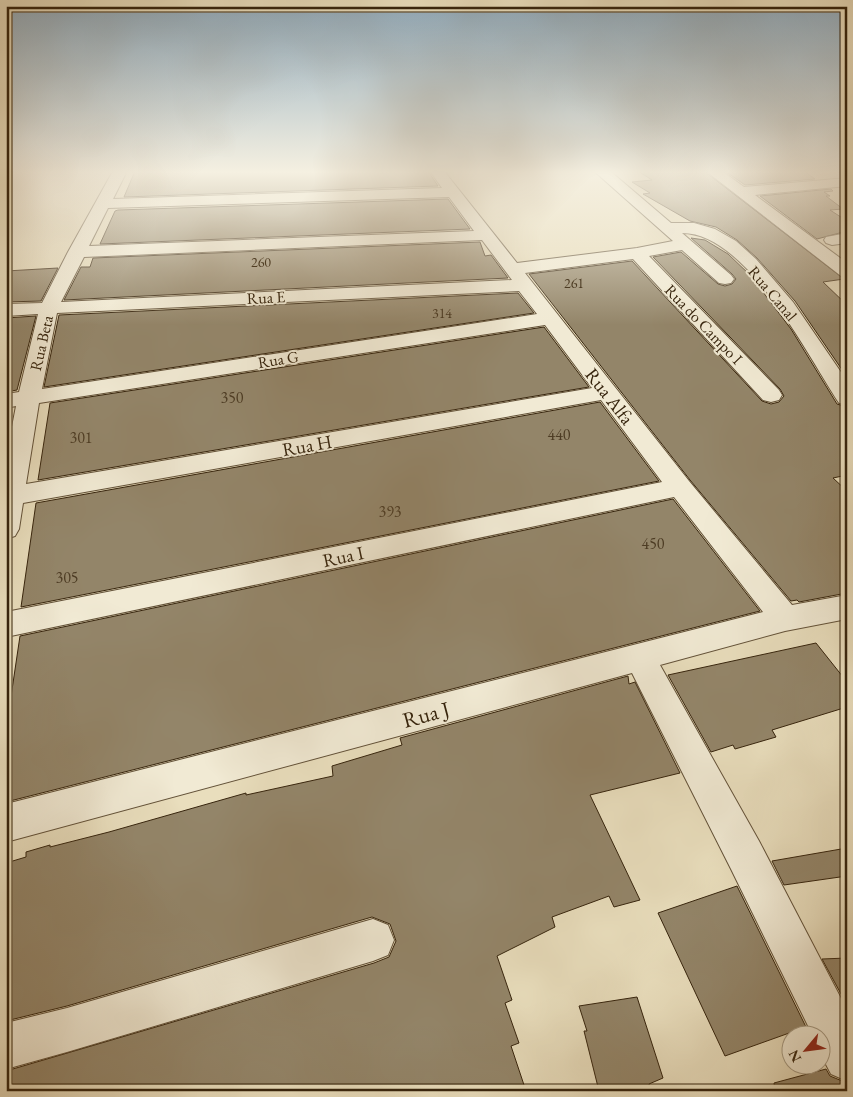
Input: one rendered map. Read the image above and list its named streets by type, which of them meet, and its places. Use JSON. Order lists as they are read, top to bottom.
{
  "streets": {
    "street": [
      "Rua Canal",
      "Rua E",
      "Rua do Campo I",
      "Rua Beta",
      "Rua G",
      "Rua Alfa",
      "Rua H",
      "Rua I",
      "Rua J"
    ]
  },
  "crossings": [
    ["Rua E", "Rua do Campo I"],
    ["Rua E", "Rua Beta"],
    ["Rua E", "Rua Alfa"],
    ["Rua Beta", "Rua G"],
    ["Rua Beta", "Rua H"],
    ["Rua G", "Rua Alfa"],
    ["Rua Alfa", "Rua H"],
    ["Rua Alfa", "Rua I"],
    ["Rua Alfa", "Rua J"]
  ],
  "house_numbers": [
    "260",
    "261",
    "314",
    "350",
    "440",
    "301",
    "393",
    "450",
    "305"
  ],
  "north": "bottom left"
}
